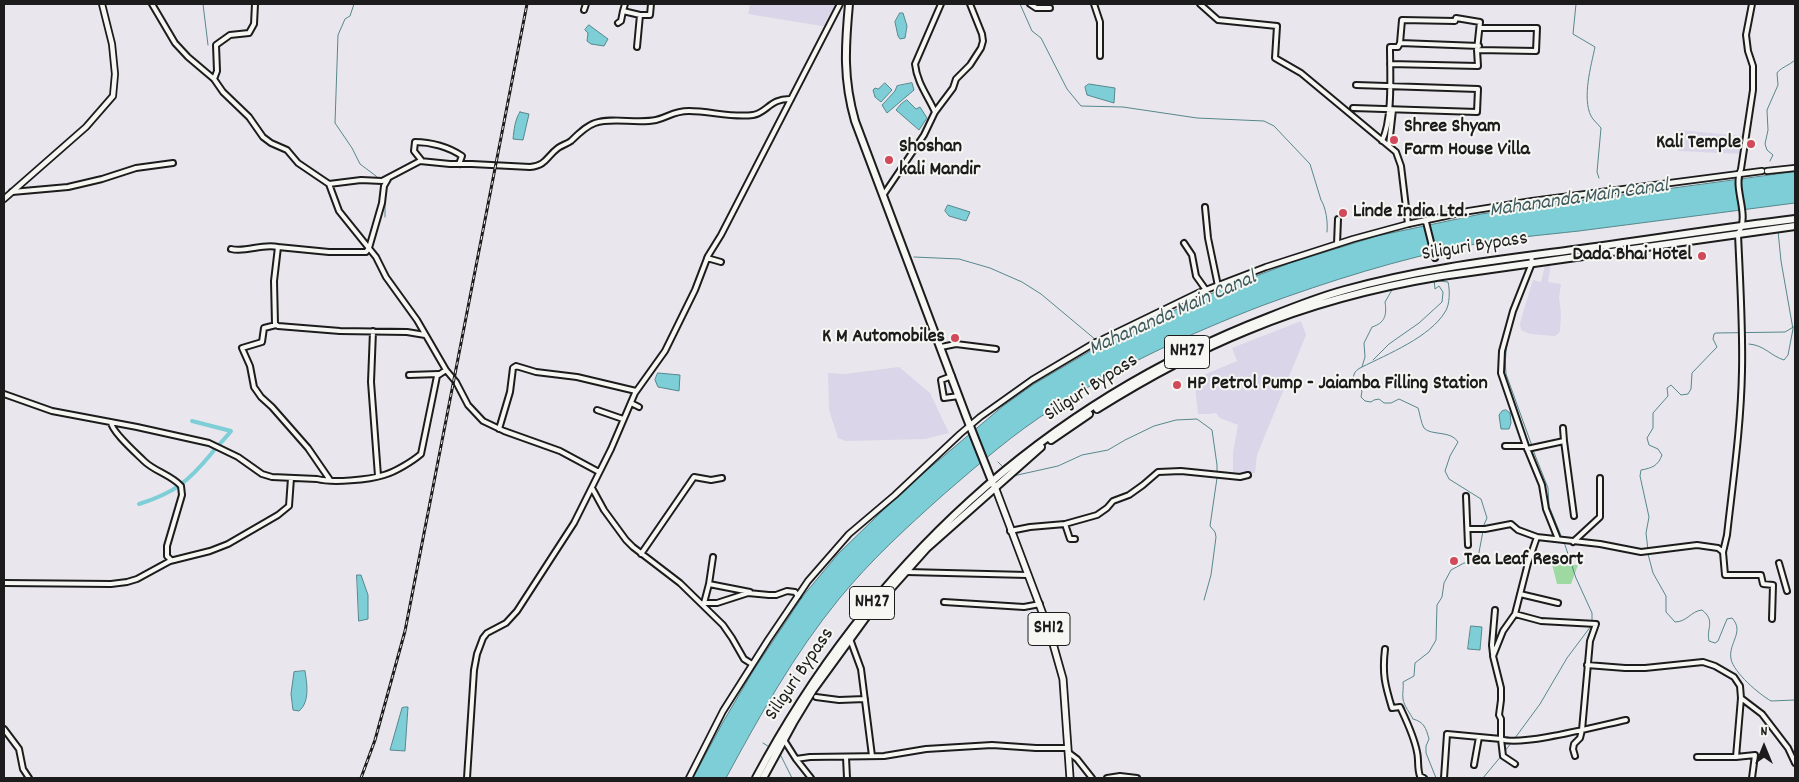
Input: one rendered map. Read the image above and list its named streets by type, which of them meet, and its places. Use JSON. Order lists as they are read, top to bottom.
{
  "streets": {
    "highway": ["Siliguri Bypass", "NH27"],
    "main road": ["SH12"]
  },
  "crossings": [
    ["Siliguri Bypass", "NH27"],
    ["Siliguri Bypass", "SH12"],
    ["NH27", "SH12"]
  ],
  "water": ["Mahananda Main Canal"],
  "places": [
    "Shree Shyam Farm House Villa",
    "Kali Temple",
    "Shoshan kali Mandir",
    "Linde India Ltd.",
    "Dada Bhai Hotel",
    "K M Automobiles",
    "HP Petrol Pump - Jaiamba Filling Station",
    "Tea Leaf Resort"
  ],
  "north": "top"
}
